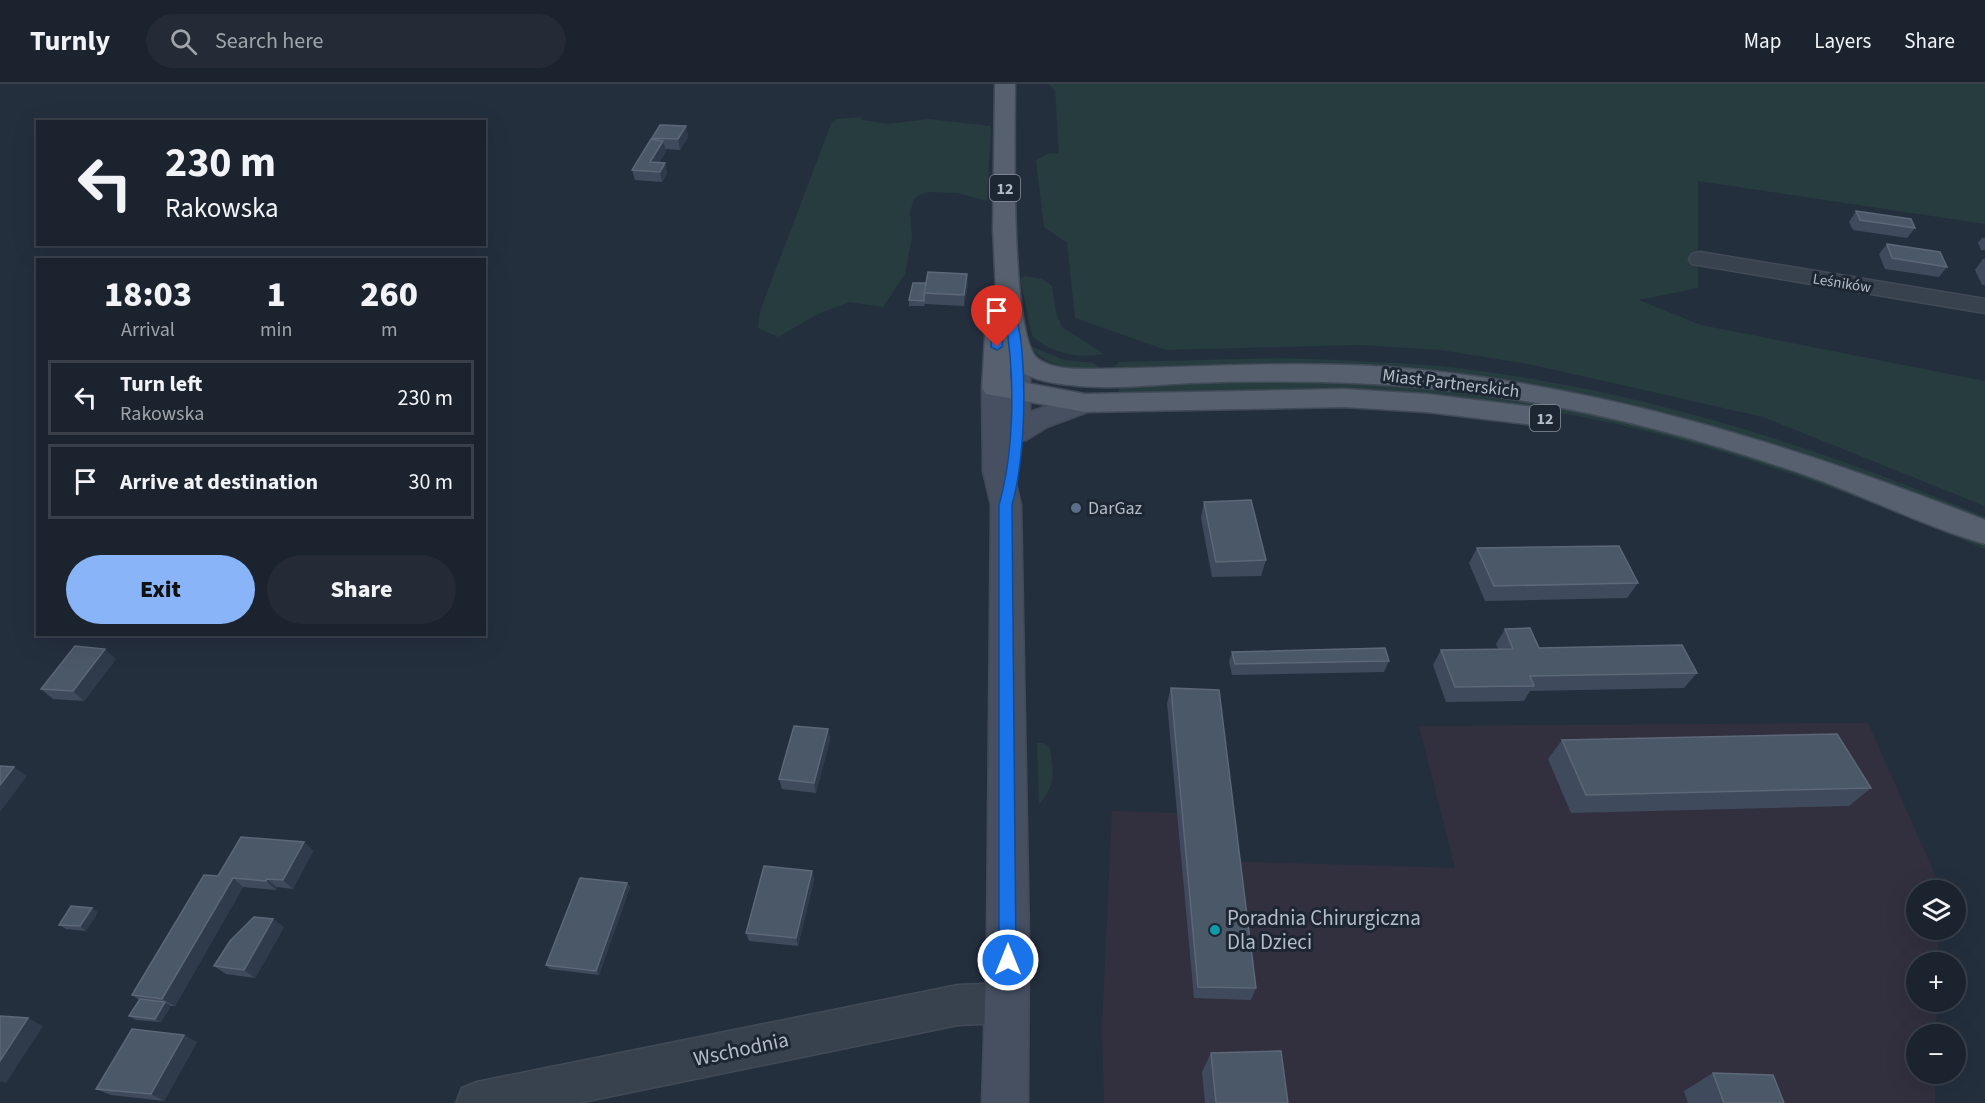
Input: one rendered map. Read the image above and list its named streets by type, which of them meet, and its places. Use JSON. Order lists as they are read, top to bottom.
{
  "streets": {
    "main road": ["12", "Miast Partnerskich"],
    "street": ["Leśników", "Wschodnia"]
  },
  "crossings": [
    ["12", "Miast Partnerskich"]
  ],
  "places": ["DarGaz", "Poradnia Chirurgiczna Dla Dzieci"],
  "page": {
    "header": "Turnly",
    "search": "Search here",
    "nav": ["Map", "Layers", "Share"],
    "turn": ["230 m", "Rakowska"],
    "eta": [
      "18:03",
      "Arrival",
      "1",
      "min",
      "260",
      "m"
    ],
    "list": [
      {
        "name": "Turn left",
        "note": "Rakowska",
        "value": "230 m"
      },
      {
        "name": "Arrive at destination",
        "value": "30 m"
      }
    ],
    "buttons": ["Exit", "Share"],
    "map_buttons": ["+", "−"]
  }
}
